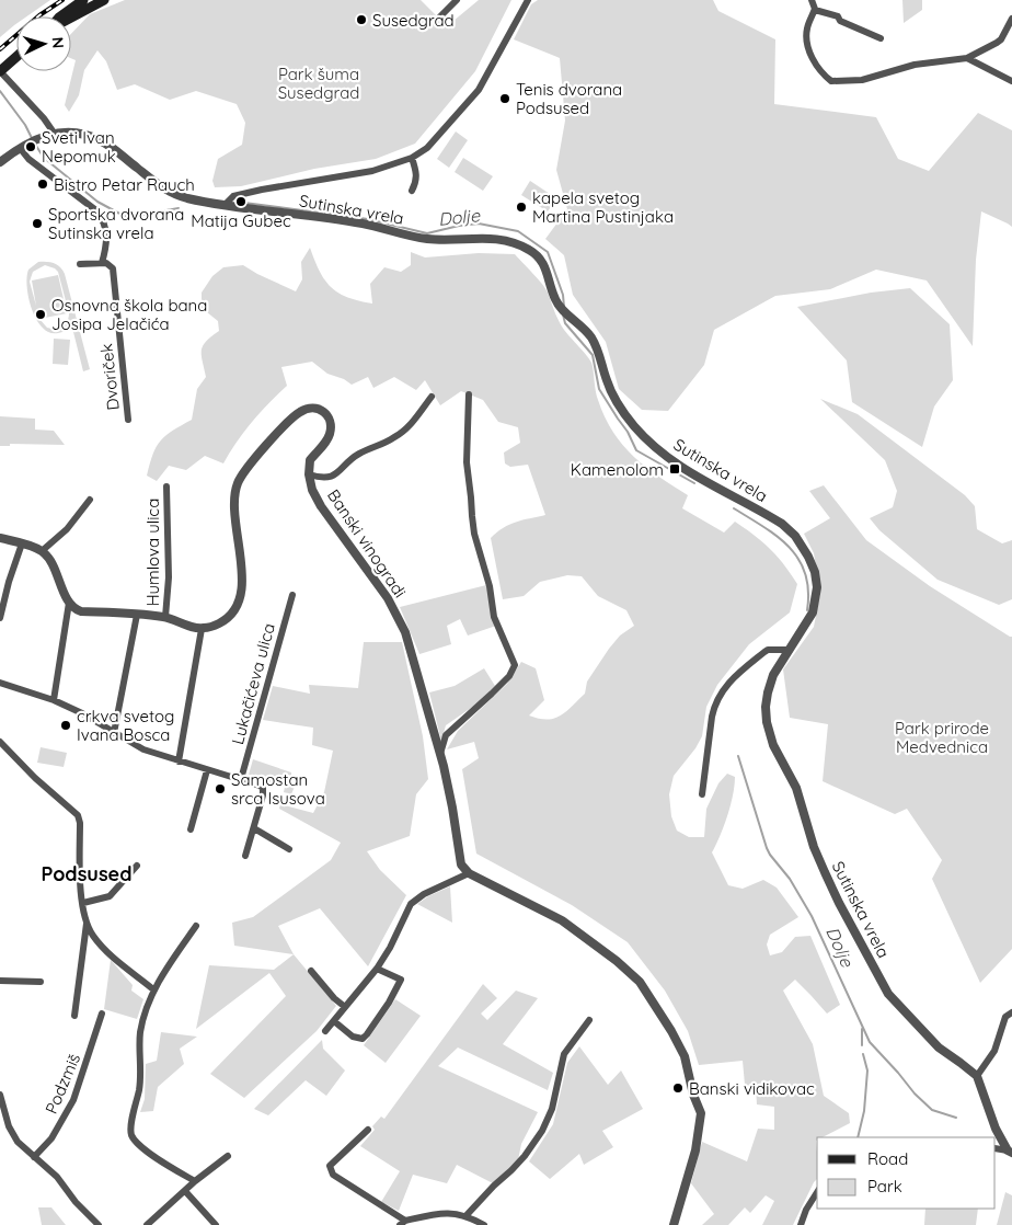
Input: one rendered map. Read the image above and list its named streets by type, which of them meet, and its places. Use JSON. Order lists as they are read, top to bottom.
{
  "streets": {
    "street": [
      "Sutinska vrela",
      "Dvoriček",
      "Banski vinogradi",
      "Humlova ulica",
      "Lukačićeva ulica",
      "Podzmiš"
    ]
  },
  "districts": ["Podsused"],
  "water": ["Dolje"],
  "parks": ["Park šuma Susedgrad", "Park prirode Medvednica"],
  "places": {
    "other": [
      "Susedgrad",
      "Tenis dvorana Podsused",
      "Sveti Ivan Nepomuk",
      "Bistro Petar Rauch",
      "Matija Gubec",
      "kapela svetog Martina Pustinjaka",
      "Sportska dvorana Sutinska vrela",
      "Osnovna škola bana Josipa Jelačića",
      "crkva svetog Ivana Bosca",
      "Samostan srca Isusova",
      "Banski vidikovac"
    ],
    "transit": ["Kamenolom"]
  },
  "legend": ["Road", "Park"],
  "north": "right"
}
